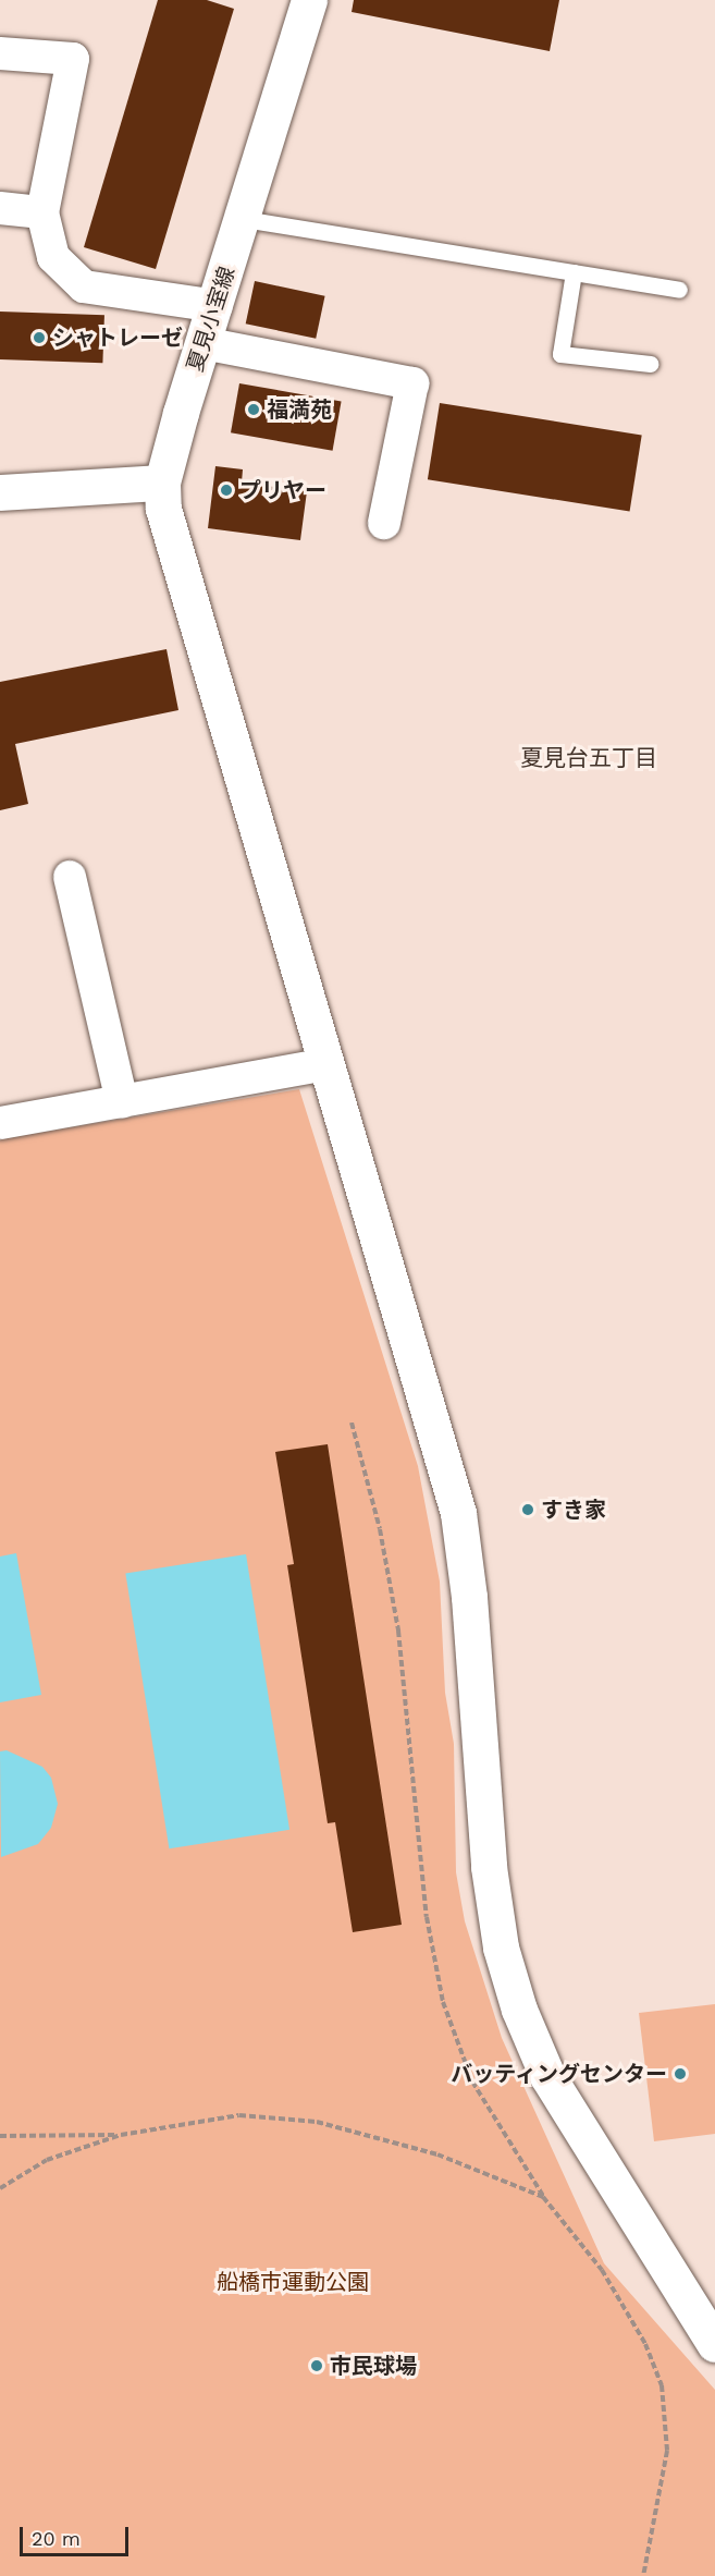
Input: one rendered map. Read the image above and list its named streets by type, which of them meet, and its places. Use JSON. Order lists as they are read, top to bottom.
{
  "streets": {
    "street": ["夏見小室線"]
  },
  "districts": ["夏見台五丁目"],
  "parks": ["船橋市運動公園"],
  "places": [
    "シャトレーゼ",
    "福満苑",
    "プリヤー",
    "すき家",
    "バッティングセンター",
    "市民球場"
  ],
  "scale_bar": "20 m"
}
